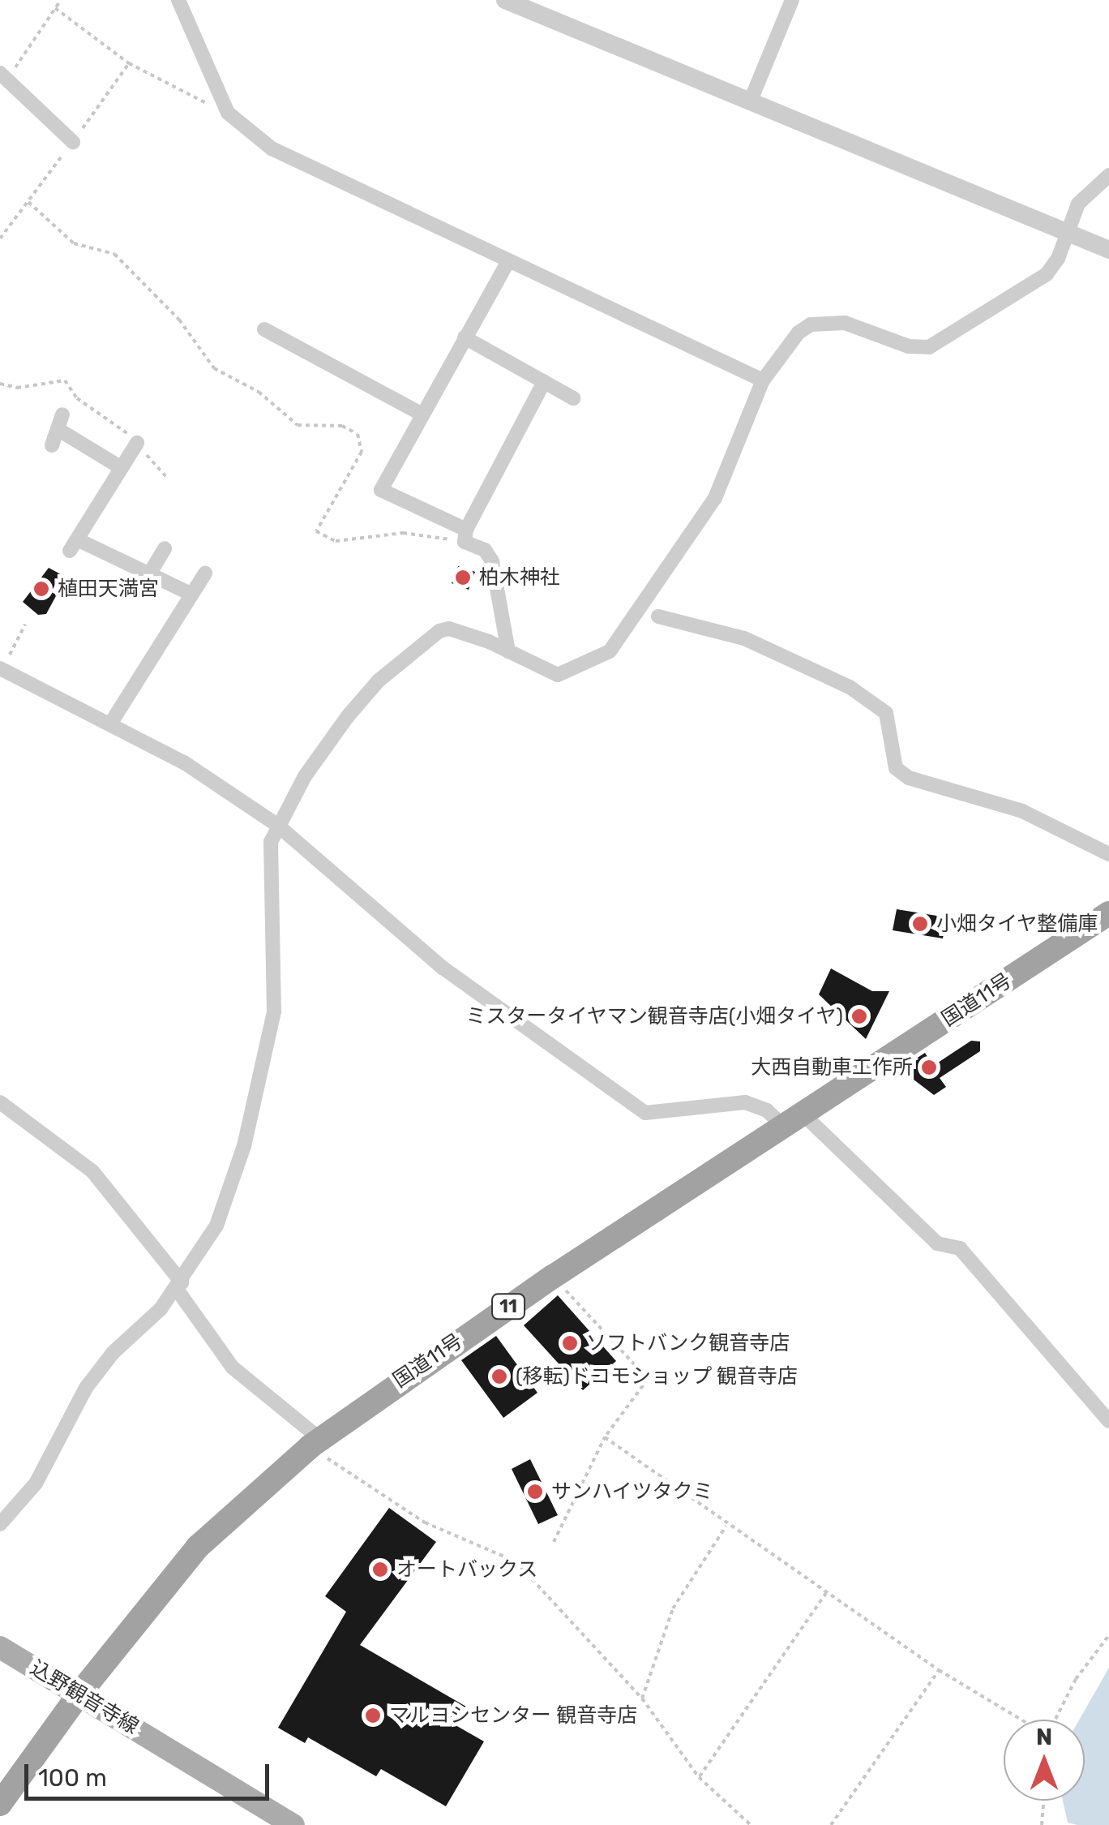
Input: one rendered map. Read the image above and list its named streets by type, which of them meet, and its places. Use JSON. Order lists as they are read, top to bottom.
{
  "streets": {
    "highway": ["国道11号", "11"],
    "main road": ["込野観音寺線"]
  },
  "crossings": [
    ["国道11号", "込野観音寺線"]
  ],
  "places": [
    "柏木神社",
    "植田天満宮",
    "小畑タイヤ整備庫",
    "ミスタータイヤマン観音寺店(小畑タイヤ)",
    "大西自動車工作所",
    "ソフトバンク観音寺店",
    "(移転)ドコモショップ 観音寺店",
    "サンハイツタクミ",
    "オートバックス",
    "マルヨシセンター 観音寺店"
  ],
  "scale_bar": "100 m",
  "north": "top"
}
